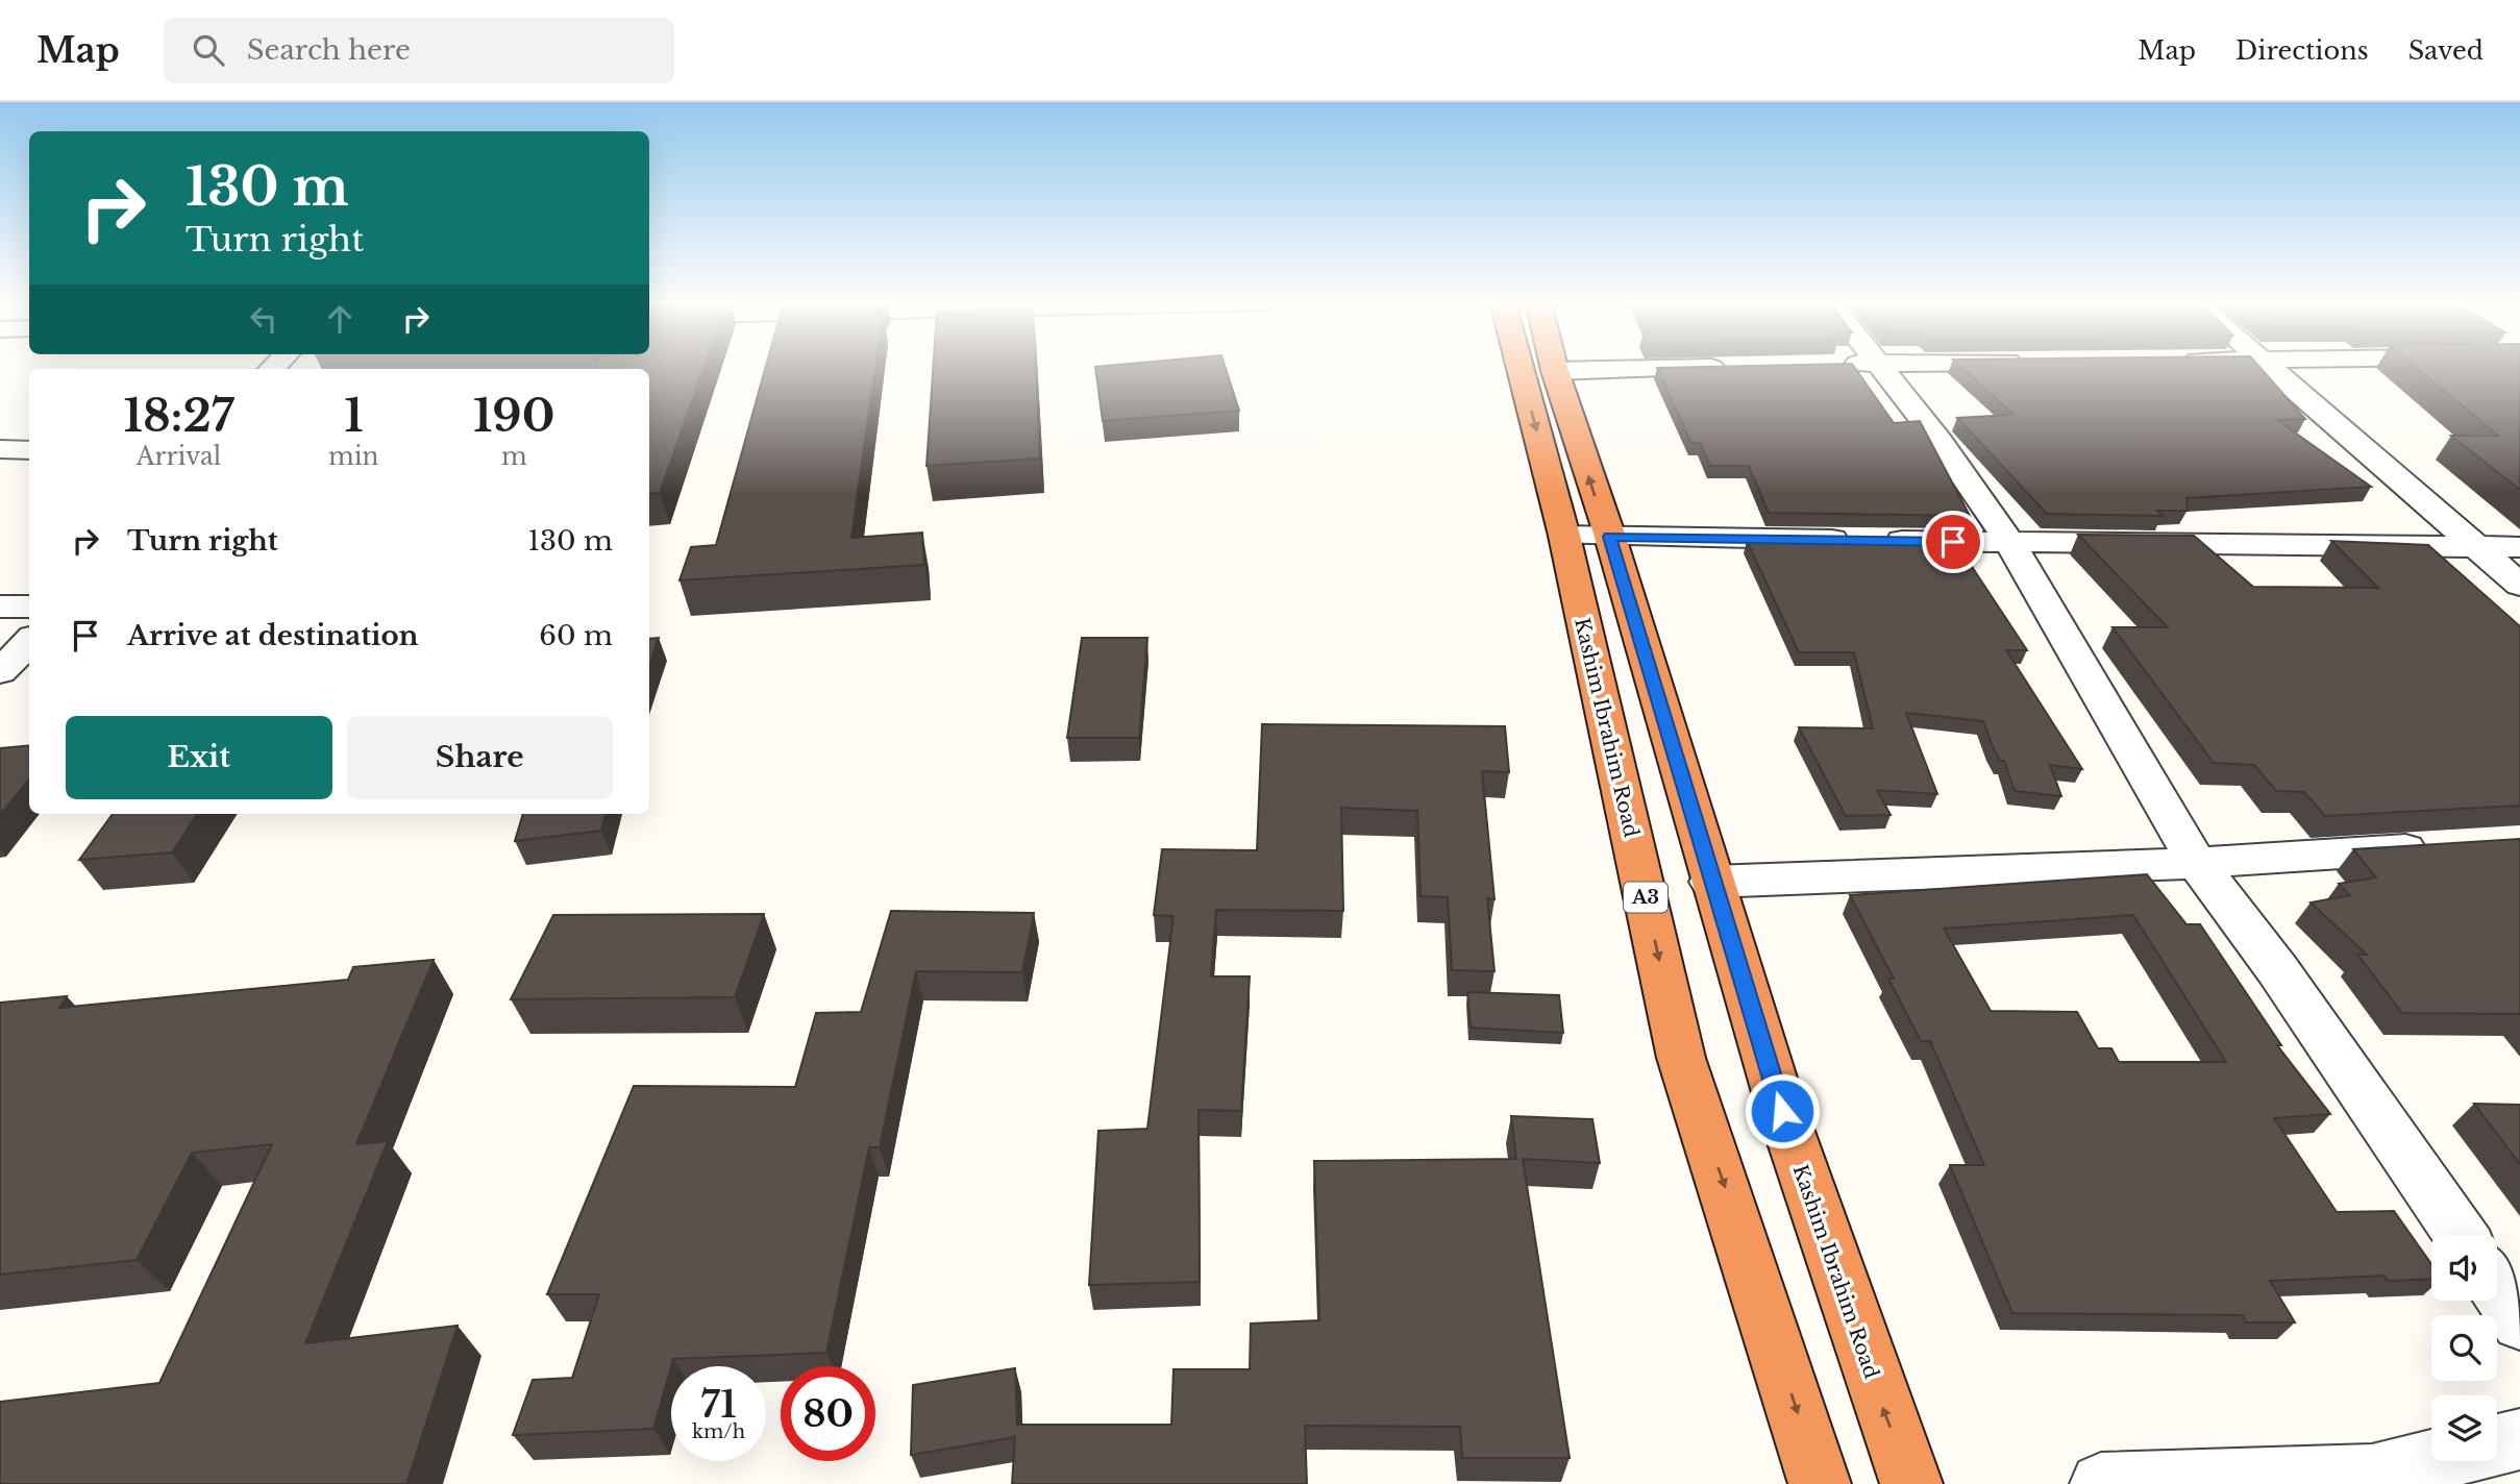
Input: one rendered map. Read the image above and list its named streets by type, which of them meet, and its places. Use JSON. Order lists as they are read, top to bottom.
{
  "streets": {
    "highway": ["Kashim Ibrahim Road", "A3"]
  },
  "page": {
    "header": "Map",
    "search": "Search here",
    "nav": ["Map", "Directions", "Saved"],
    "turn": ["130 m", "Turn right"],
    "eta": [
      "18:27",
      "Arrival",
      "1",
      "min",
      "190",
      "m"
    ],
    "list": [
      {
        "name": "Turn right",
        "value": "130 m"
      },
      {
        "name": "Arrive at destination",
        "value": "60 m"
      }
    ],
    "buttons": ["Exit", "Share"],
    "speed": "71 km/h",
    "limit": "80"
  }
}
